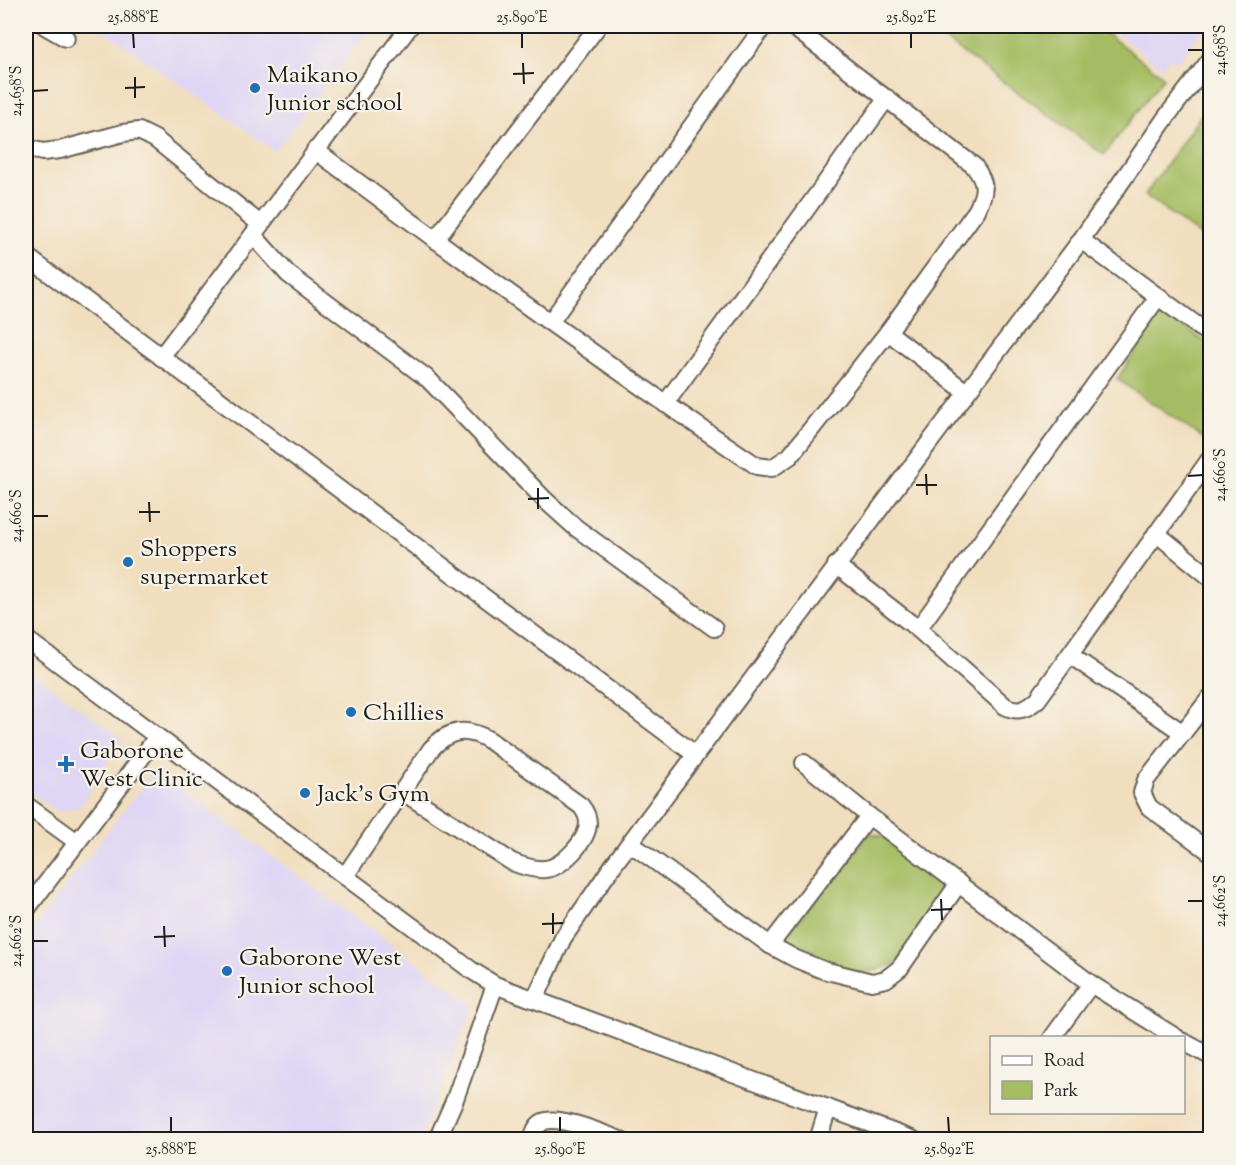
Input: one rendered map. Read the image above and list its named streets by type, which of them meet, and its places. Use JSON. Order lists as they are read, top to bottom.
{
  "places": {
    "other": [
      "Maikano Junior school",
      "Shoppers supermarket",
      "Chillies",
      "Jack's Gym",
      "Gaborone West Junior school"
    ],
    "health": ["Gaborone West Clinic"]
  },
  "legend": ["Road", "Park"],
  "coordinates": [
    "25.888°E",
    "25.890°E",
    "25.892°E",
    "24.658°S",
    "24.660°S",
    "24.662°S"
  ]
}
